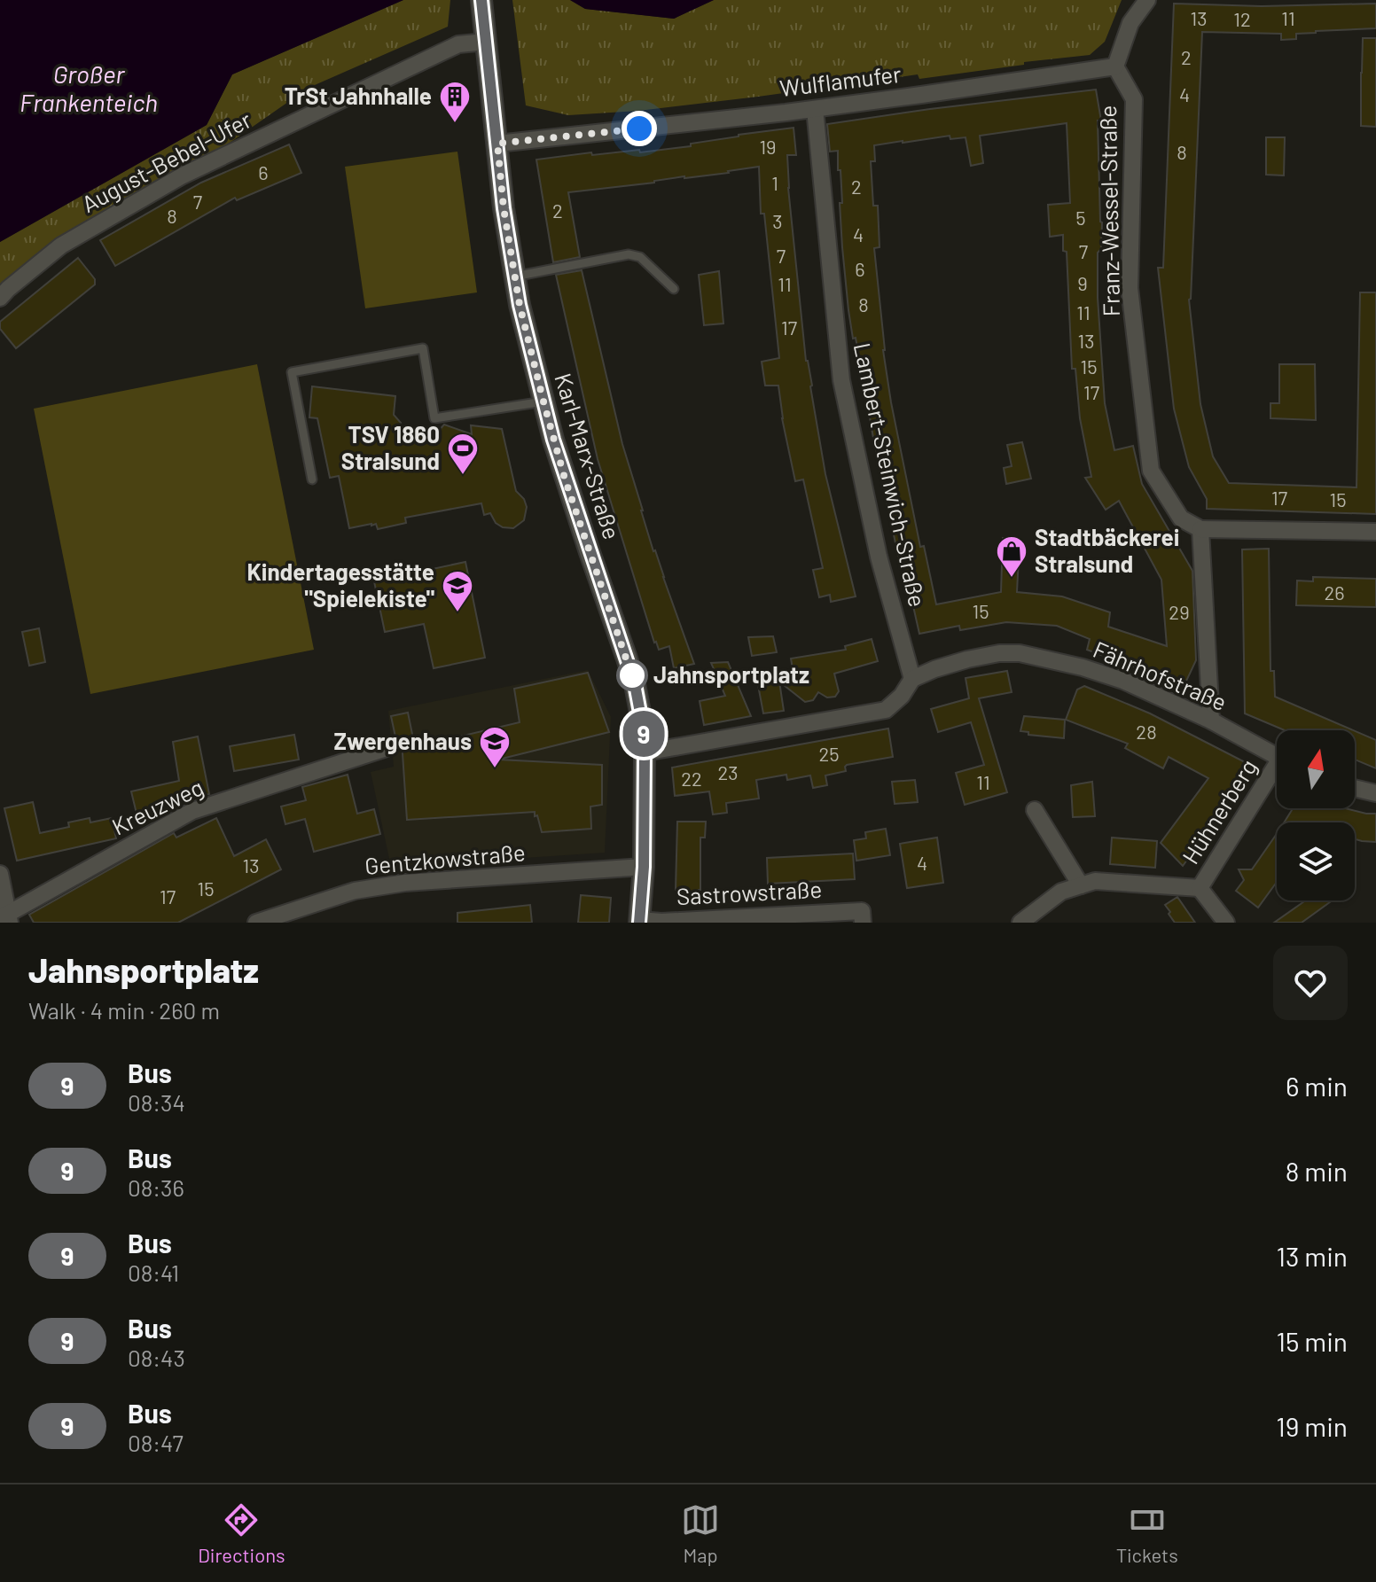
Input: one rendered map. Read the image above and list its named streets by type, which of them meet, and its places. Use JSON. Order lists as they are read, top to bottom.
{
  "streets": {
    "main road": ["Karl-Marx-Straße"],
    "street": [
      "Wulflamufer",
      "August-Bebel-Ufer",
      "Franz-Wessel-Straße",
      "Lambert-Steinwich-Straße",
      "Fährhofstraße",
      "Kreuzweg",
      "Hühnerberg",
      "Gentzkowstraße",
      "Sastrowstraße"
    ]
  },
  "crossings": [
    ["Wulflamufer", "Franz-Wessel-Straße"],
    ["Wulflamufer", "Karl-Marx-Straße"],
    ["Wulflamufer", "Lambert-Steinwich-Straße"],
    ["August-Bebel-Ufer", "Karl-Marx-Straße"],
    ["Karl-Marx-Straße", "Fährhofstraße"],
    ["Karl-Marx-Straße", "Gentzkowstraße"],
    ["Karl-Marx-Straße", "Sastrowstraße"],
    ["Lambert-Steinwich-Straße", "Fährhofstraße"]
  ],
  "water": ["Großer Frankenteich"],
  "places": {
    "building": ["TrSt Jahnhalle"],
    "sports": ["TSV 1860 Stralsund"],
    "shop": ["Stadtbäckerei Stralsund"],
    "school or university": ["Kindertagesstätte \"Spielekiste\"", "Zwergenhaus"],
    "other": ["Jahnsportplatz"]
  },
  "lines": ["bus line 9"],
  "house_numbers": [
    "13",
    "11",
    "12",
    "2",
    "4",
    "19",
    "8",
    "6",
    "1",
    "2",
    "7",
    "2",
    "8",
    "5",
    "3",
    "4",
    "7",
    "7",
    "6",
    "9",
    "11",
    "8",
    "11",
    "17",
    "13",
    "15",
    "17",
    "17",
    "15",
    "26",
    "15",
    "29",
    "28",
    "25",
    "23",
    "22",
    "11",
    "4",
    "13",
    "15",
    "17"
  ],
  "north": "top",
  "page": {
    "on_map": "9",
    "heading": ["Jahnsportplatz", "Walk · 4 min · 260 m"],
    "list": [
      {
        "mark": "9",
        "name": "Bus",
        "note": "08:34",
        "value": "6 min"
      },
      {
        "mark": "9",
        "name": "Bus",
        "note": "08:36",
        "value": "8 min"
      },
      {
        "mark": "9",
        "name": "Bus",
        "note": "08:41",
        "value": "13 min"
      },
      {
        "mark": "9",
        "name": "Bus",
        "note": "08:43",
        "value": "15 min"
      },
      {
        "mark": "9",
        "name": "Bus",
        "note": "08:47",
        "value": "19 min"
      }
    ],
    "tabs": ["Directions", "Map", "Tickets"]
  }
}
